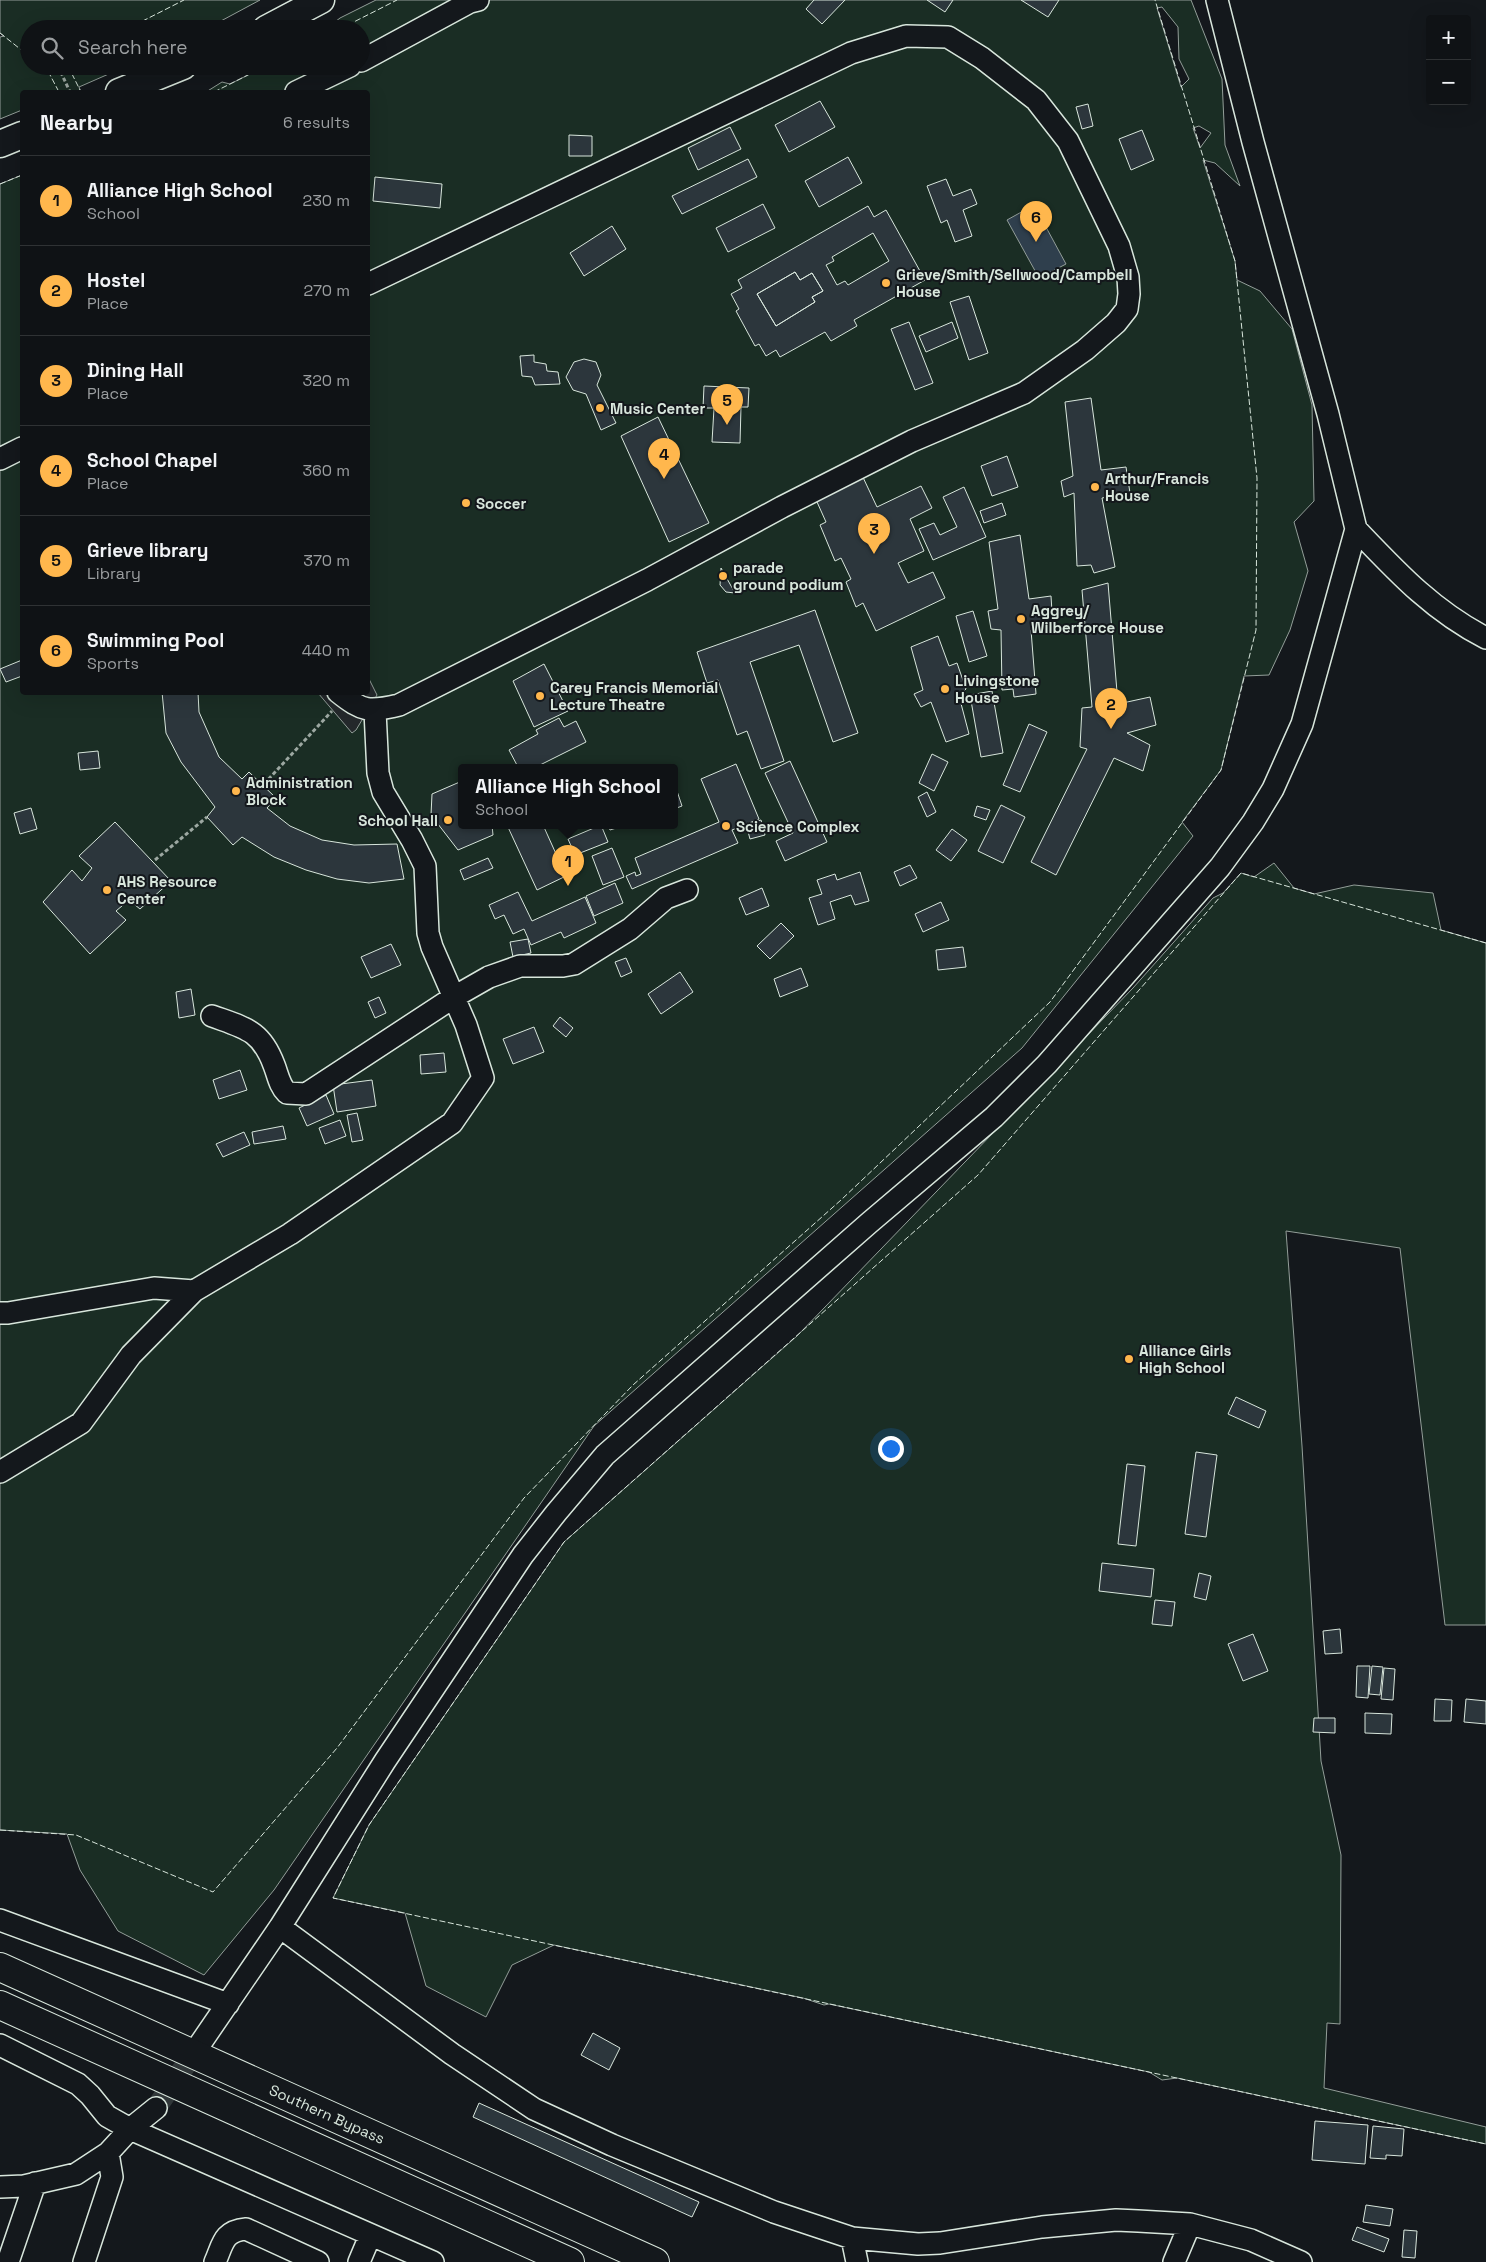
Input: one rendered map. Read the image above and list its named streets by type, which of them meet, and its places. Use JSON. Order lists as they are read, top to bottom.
{
  "streets": {
    "highway": ["Southern Bypass"]
  },
  "places": [
    "Grieve/Smith/Sellwood/Campbell House",
    "Music Center",
    "Arthur/Francis House",
    "Soccer",
    "parade ground podium",
    "Aggrey/ Wilberforce House",
    "Livingstone House",
    "Carey Francis Memorial Lecture Theatre",
    "Administration Block",
    "School Hall",
    "Science Complex",
    "AHS Resource Center",
    "Alliance Girls High School"
  ],
  "page": {
    "map_buttons": ["+", "−"],
    "search": "Search here",
    "heading": ["Nearby", "6 results"],
    "list": [
      {
        "mark": "1",
        "name": "Alliance High School",
        "note": "School",
        "value": "230 m"
      },
      {
        "mark": "2",
        "name": "Hostel",
        "note": "Place",
        "value": "270 m"
      },
      {
        "mark": "3",
        "name": "Dining Hall",
        "note": "Place",
        "value": "320 m"
      },
      {
        "mark": "4",
        "name": "School Chapel",
        "note": "Place",
        "value": "360 m"
      },
      {
        "mark": "5",
        "name": "Grieve library",
        "note": "Library",
        "value": "370 m"
      },
      {
        "mark": "6",
        "name": "Swimming Pool",
        "note": "Sports",
        "value": "440 m"
      }
    ],
    "pins": [
      "6",
      "5",
      "4",
      "3",
      "2",
      "1"
    ],
    "popup": ["Alliance High School", "School"]
  }
}
